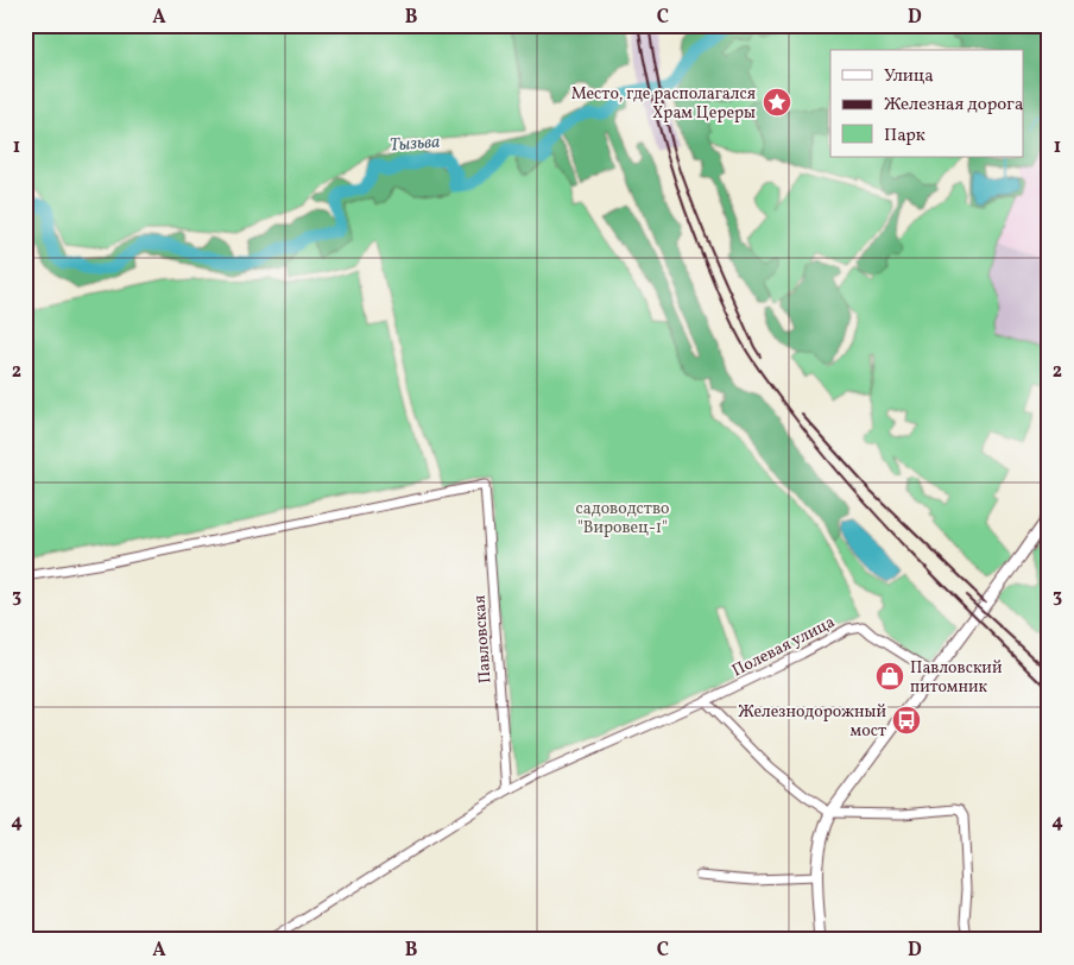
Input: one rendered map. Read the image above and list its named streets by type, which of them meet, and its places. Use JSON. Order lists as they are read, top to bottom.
{
  "streets": {
    "street": ["Павловская", "Полевая улица"]
  },
  "water": ["Тызьва"],
  "parks": ["садоводство \"Вировец-1\""],
  "places": {
    "place": ["Место, где располагался Храм Цереры"],
    "shop": ["Павловский питомник"],
    "bus stop": ["Железнодорожный мост"]
  },
  "legend": ["Улица", "Железная дорога", "Парк"],
  "grid": {
    "columns": [
      "A",
      "B",
      "C",
      "D"
    ],
    "rows": [
      "1",
      "2",
      "3",
      "4"
    ]
  }
}
